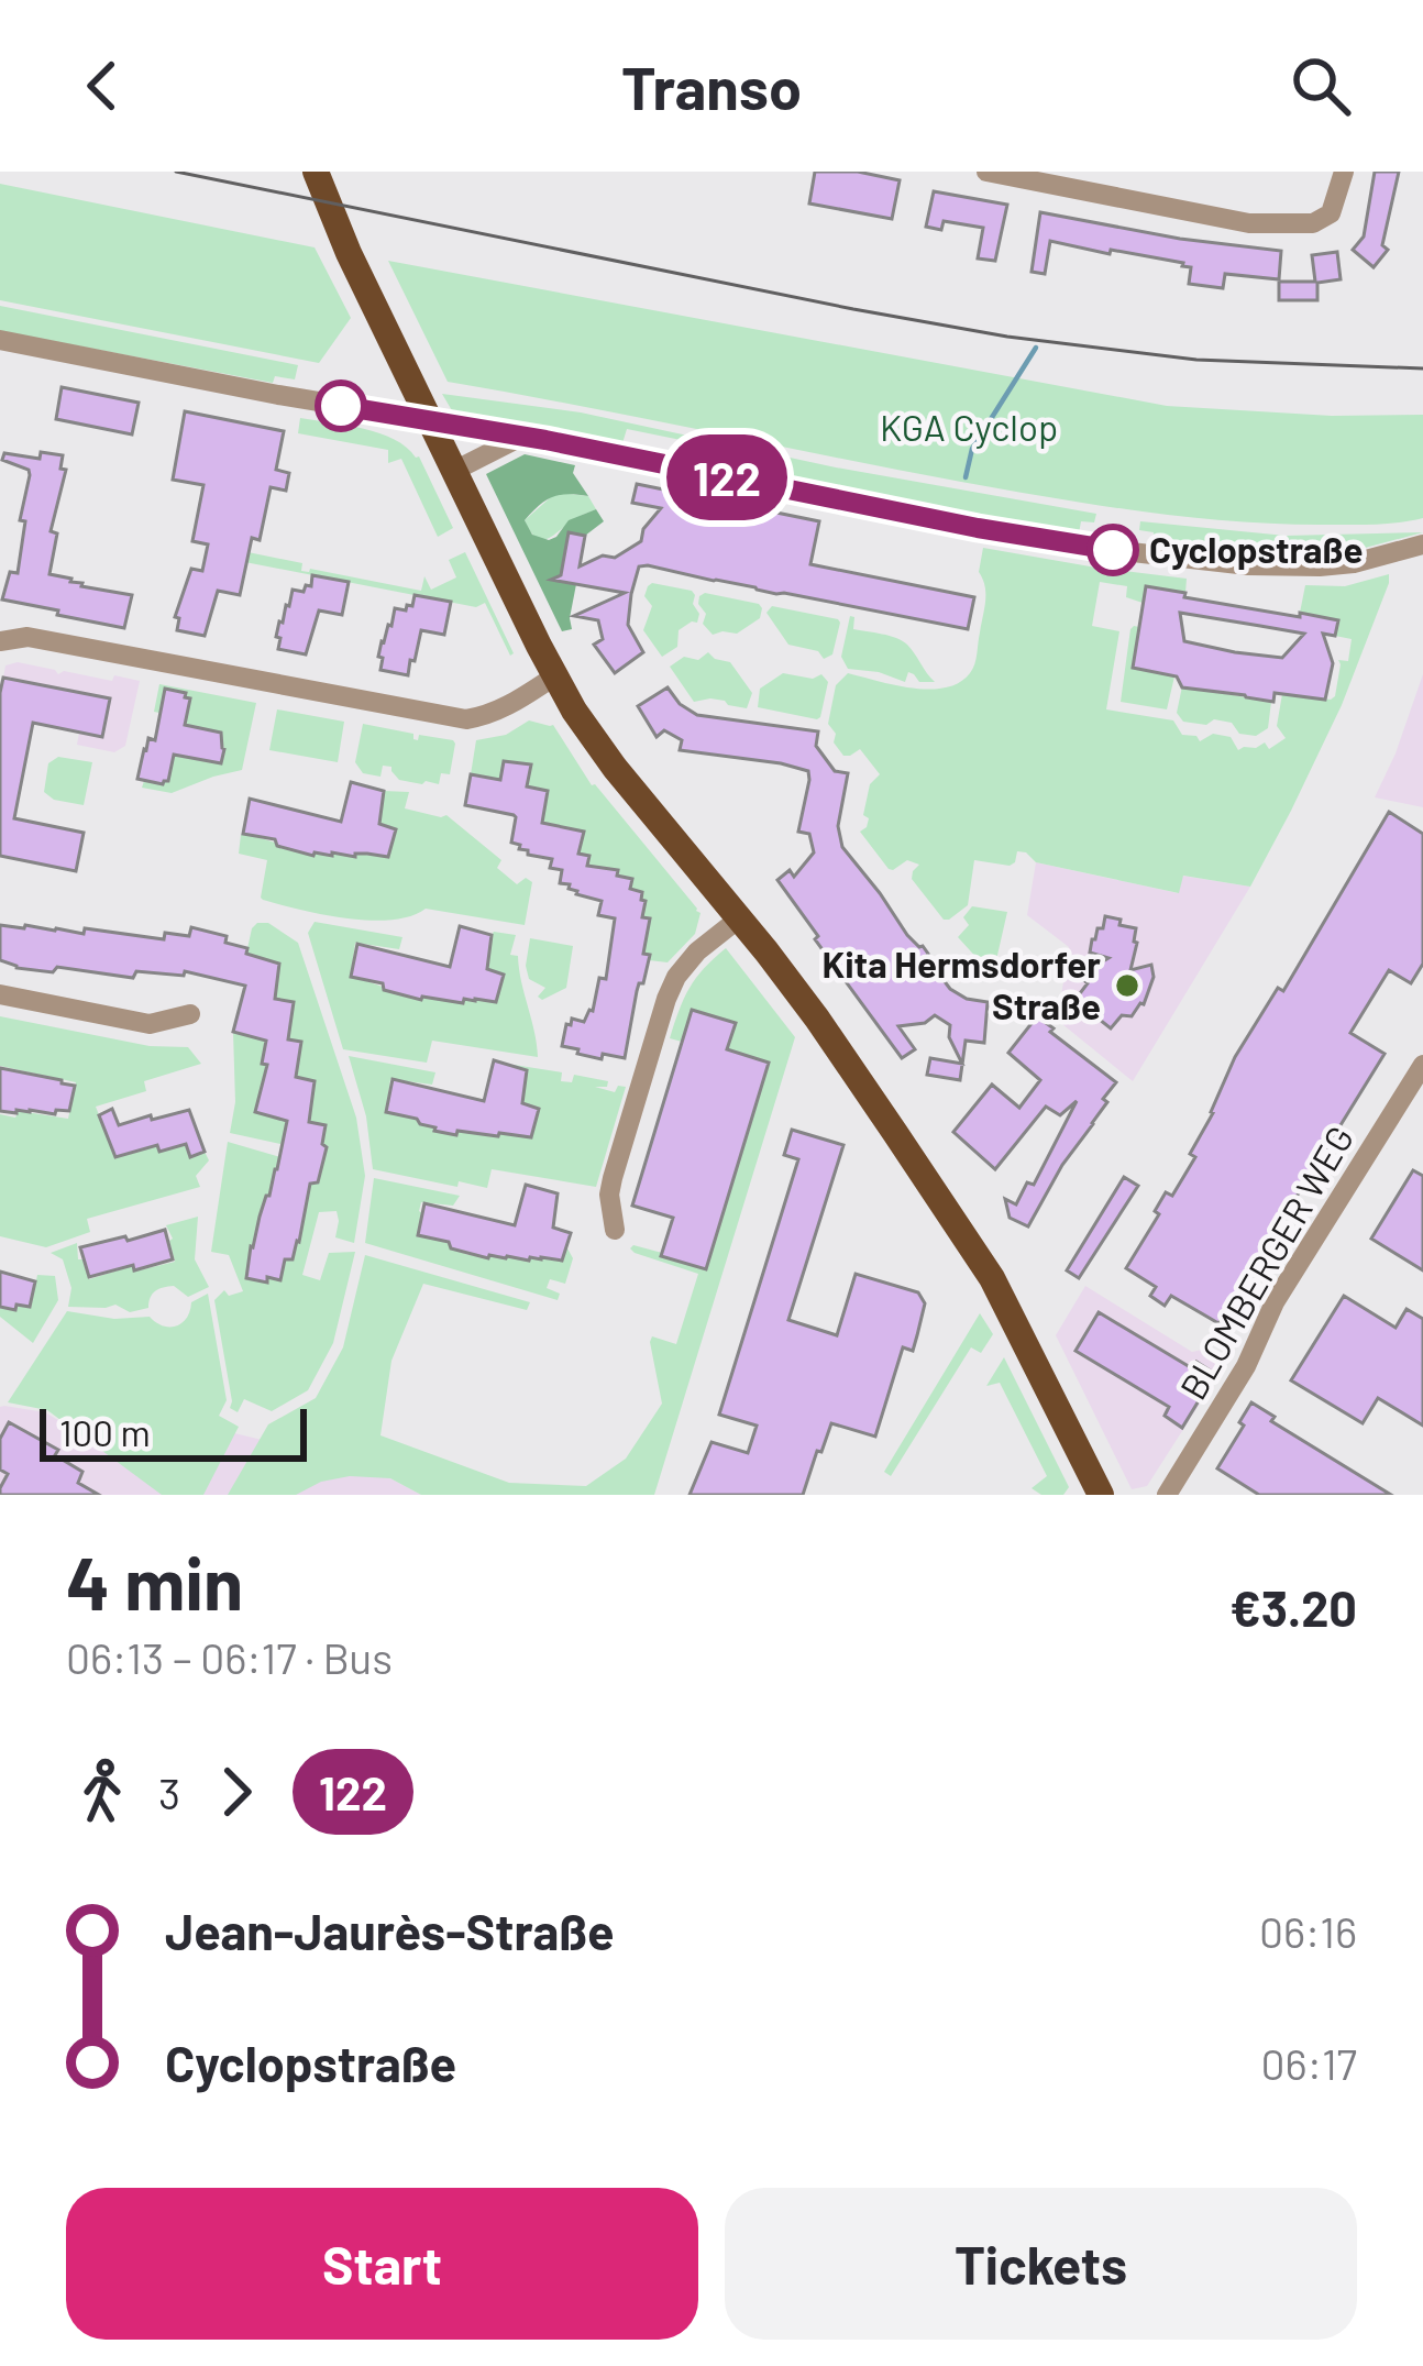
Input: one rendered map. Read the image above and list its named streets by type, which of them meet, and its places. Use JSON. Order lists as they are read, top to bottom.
{
  "streets": {
    "street": ["BLOMBERGER WEG"]
  },
  "parks": ["KGA Cyclop"],
  "places": ["Cyclopstraße", "Kita Hermsdorfer Straße"],
  "lines": ["bus line 122"],
  "scale_bar": "100 m",
  "page": {
    "header": "Transo",
    "on_map": "122",
    "scale": "100 m",
    "heading": ["4 min", "06:13 – 06:17 · Bus", "€3.20"],
    "legs": ["3", "122"],
    "list": [
      {
        "name": "Jean-Jaurès-Straße",
        "value": "06:16"
      },
      {
        "name": "Cyclopstraße",
        "value": "06:17"
      }
    ],
    "buttons": ["Start", "Tickets"]
  }
}
